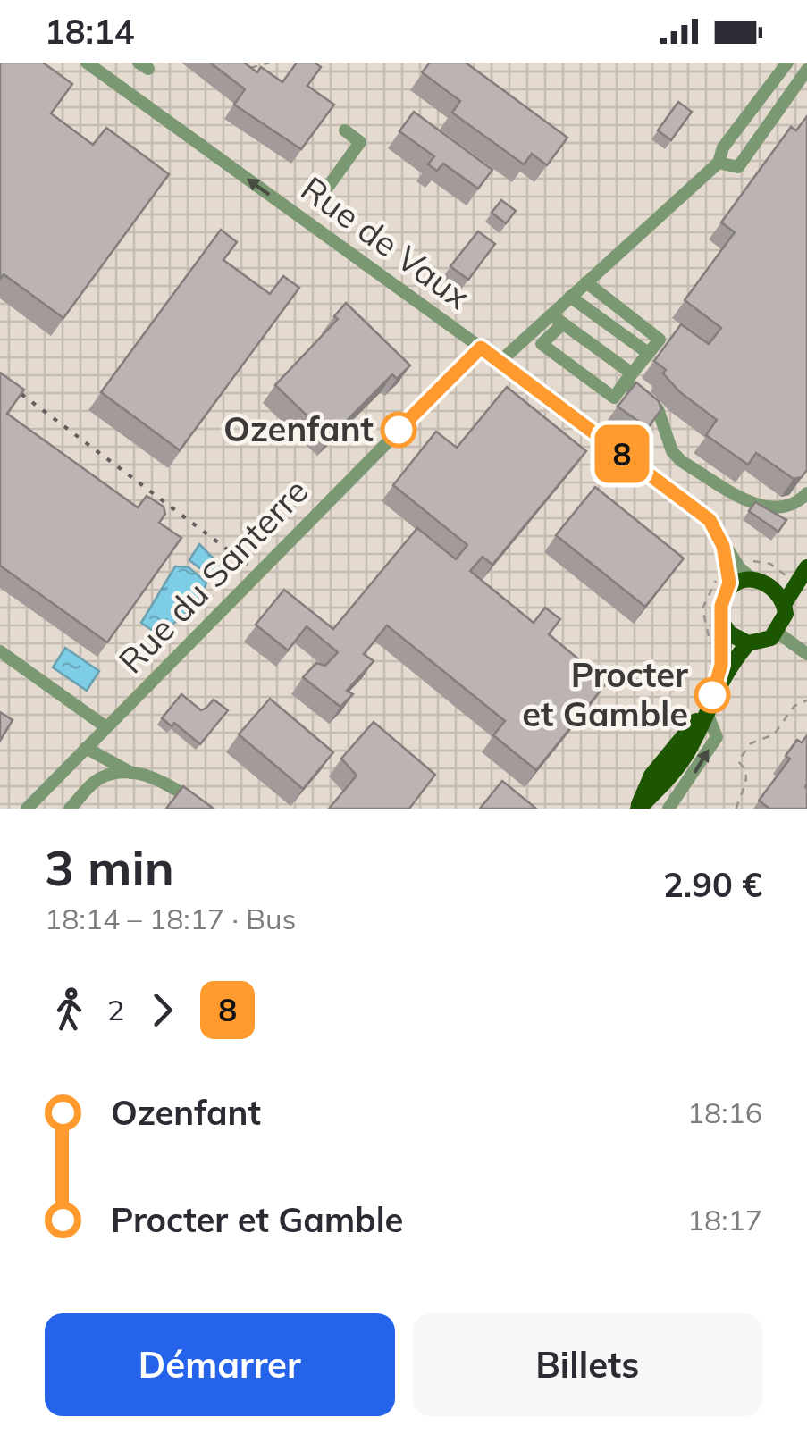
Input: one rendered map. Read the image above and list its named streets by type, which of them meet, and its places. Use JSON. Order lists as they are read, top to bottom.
{
  "streets": {
    "street": ["Rue de Vaux", "Rue du Santerre"]
  },
  "crossings": [
    ["Rue de Vaux", "Rue du Santerre"]
  ],
  "one_way": ["Rue de Vaux"],
  "places": ["Ozenfant", "Procter et Gamble"],
  "lines": ["bus line 8"],
  "page": {
    "status": "18:14",
    "on_map": "8",
    "heading": ["3 min", "18:14 – 18:17 · Bus", "2.90 €"],
    "legs": ["2", "8"],
    "list": [
      {
        "name": "Ozenfant",
        "value": "18:16"
      },
      {
        "name": "Procter et Gamble",
        "value": "18:17"
      }
    ],
    "buttons": ["Démarrer", "Billets"]
  }
}
